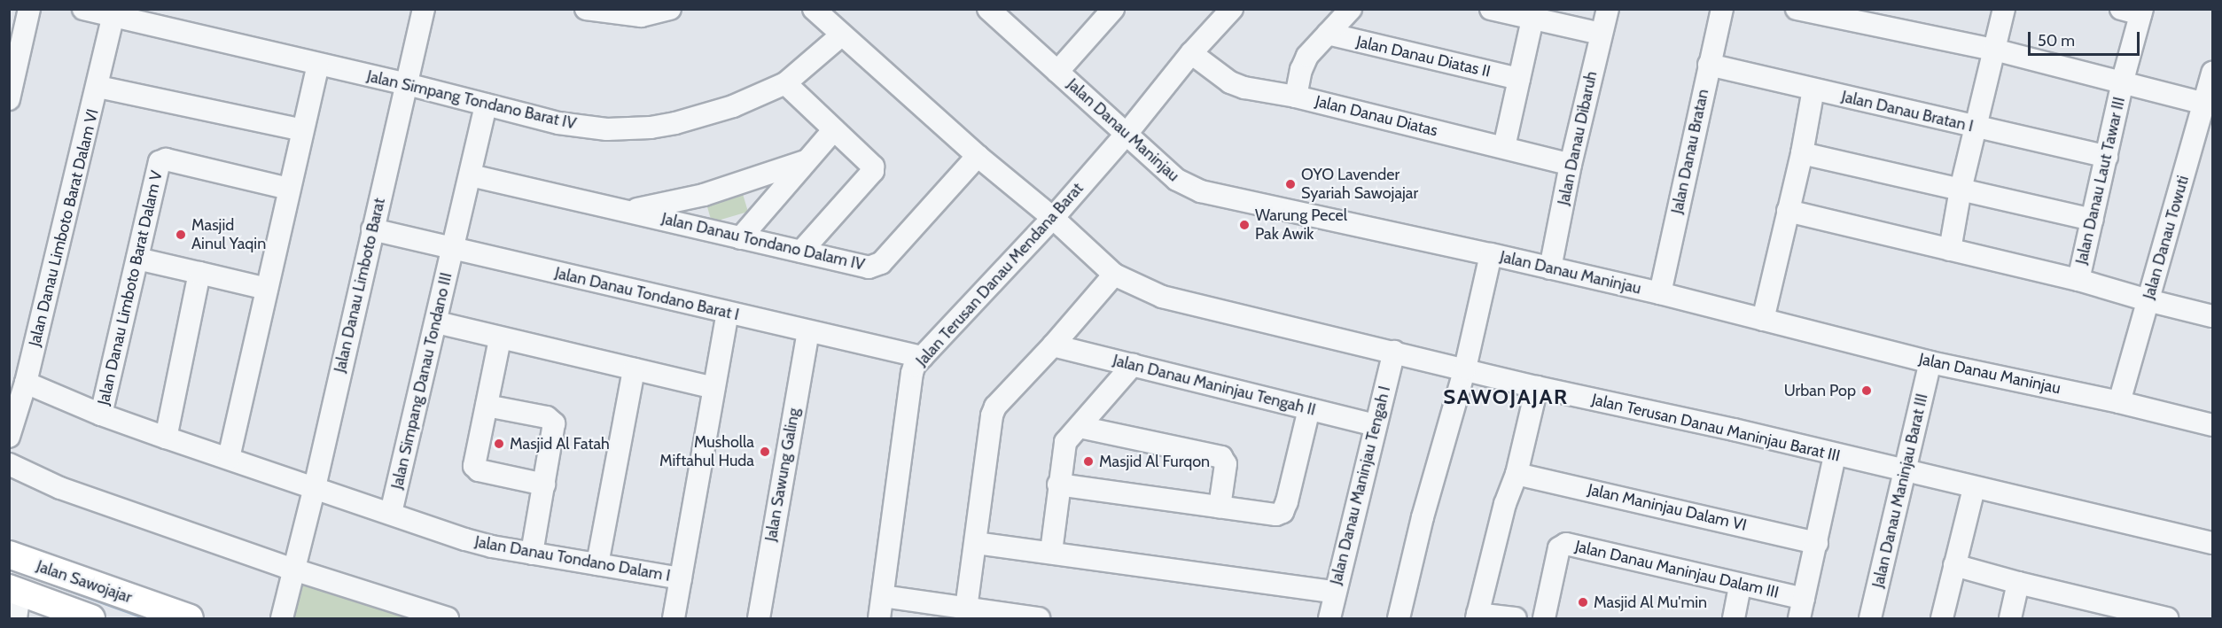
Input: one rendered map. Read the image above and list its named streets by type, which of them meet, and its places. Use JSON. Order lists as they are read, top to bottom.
{
  "streets": {
    "main road": ["Jalan Sawojajar"],
    "street": [
      "Jalan Danau Diatas II",
      "Jalan Simpang Tondano Barat IV",
      "Jalan Danau Bratan I",
      "Jalan Danau Diatas",
      "Jalan Danau Maninjau",
      "Jalan Danau Dibaruh",
      "Jalan Danau Bratan",
      "Jalan Danau Laut Tawar III",
      "Jalan Danau Limboto Barat Dalam VI",
      "Jalan Danau Towuti",
      "Jalan Danau Tondano Dalam IV",
      "Jalan Terusan Danau Mendana Barat",
      "Jalan Danau Limboto Barat",
      "Jalan Danau Limboto Barat Dalam V",
      "Jalan Danau Tondano Barat I",
      "Jalan Simpang Danau Tondano III",
      "Jalan Danau Maninjau Tengah II",
      "Jalan Terusan Danau Maninjau Barat III",
      "Jalan Sawung Galing",
      "Jalan Danau Maninjau Tengah I",
      "Jalan Danau Maninjau Barat III",
      "Jalan Maninjau Dalam VI",
      "Jalan Danau Tondano Dalam I",
      "Jalan Danau Maninjau Dalam III"
    ]
  },
  "crossings": [
    ["Jalan Simpang Tondano Barat IV", "Jalan Danau Limboto Barat Dalam VI"],
    ["Jalan Simpang Tondano Barat IV", "Jalan Danau Limboto Barat"],
    ["Jalan Simpang Tondano Barat IV", "Jalan Simpang Danau Tondano III"],
    ["Jalan Danau Bratan I", "Jalan Danau Bratan"],
    ["Jalan Danau Bratan I", "Jalan Danau Laut Tawar III"],
    ["Jalan Danau Diatas", "Jalan Danau Dibaruh"],
    ["Jalan Danau Diatas", "Jalan Terusan Danau Mendana Barat"],
    ["Jalan Danau Maninjau", "Jalan Danau Dibaruh"],
    ["Jalan Danau Maninjau", "Jalan Danau Bratan"],
    ["Jalan Danau Maninjau", "Jalan Danau Towuti"],
    ["Jalan Danau Maninjau", "Jalan Terusan Danau Mendana Barat"],
    ["Jalan Danau Maninjau", "Jalan Danau Maninjau Barat III"],
    ["Jalan Danau Tondano Dalam IV", "Jalan Simpang Danau Tondano III"],
    ["Jalan Terusan Danau Mendana Barat", "Jalan Danau Tondano Barat I"],
    ["Jalan Danau Limboto Barat", "Jalan Danau Tondano Barat I"],
    ["Jalan Danau Limboto Barat", "Jalan Danau Tondano Dalam I"],
    ["Jalan Danau Tondano Barat I", "Jalan Simpang Danau Tondano III"],
    ["Jalan Danau Tondano Barat I", "Jalan Sawung Galing"],
    ["Jalan Simpang Danau Tondano III", "Jalan Danau Tondano Dalam I"],
    ["Jalan Danau Maninjau Tengah II", "Jalan Danau Maninjau Tengah I"],
    ["Jalan Terusan Danau Maninjau Barat III", "Jalan Danau Maninjau Tengah I"],
    ["Jalan Terusan Danau Maninjau Barat III", "Jalan Danau Maninjau Barat III"]
  ],
  "districts": ["SAWOJAJAR"],
  "places": [
    "OYO Lavender Syariah Sawojajar",
    "Warung Pecel Pak Awik",
    "Masjid Ainul Yaqin",
    "Urban Pop",
    "Masjid Al Fatah",
    "Musholla Miftahul Huda",
    "Masjid Al Furqon",
    "Masjid Al Mu'min"
  ],
  "scale_bar": "50 m"
}
